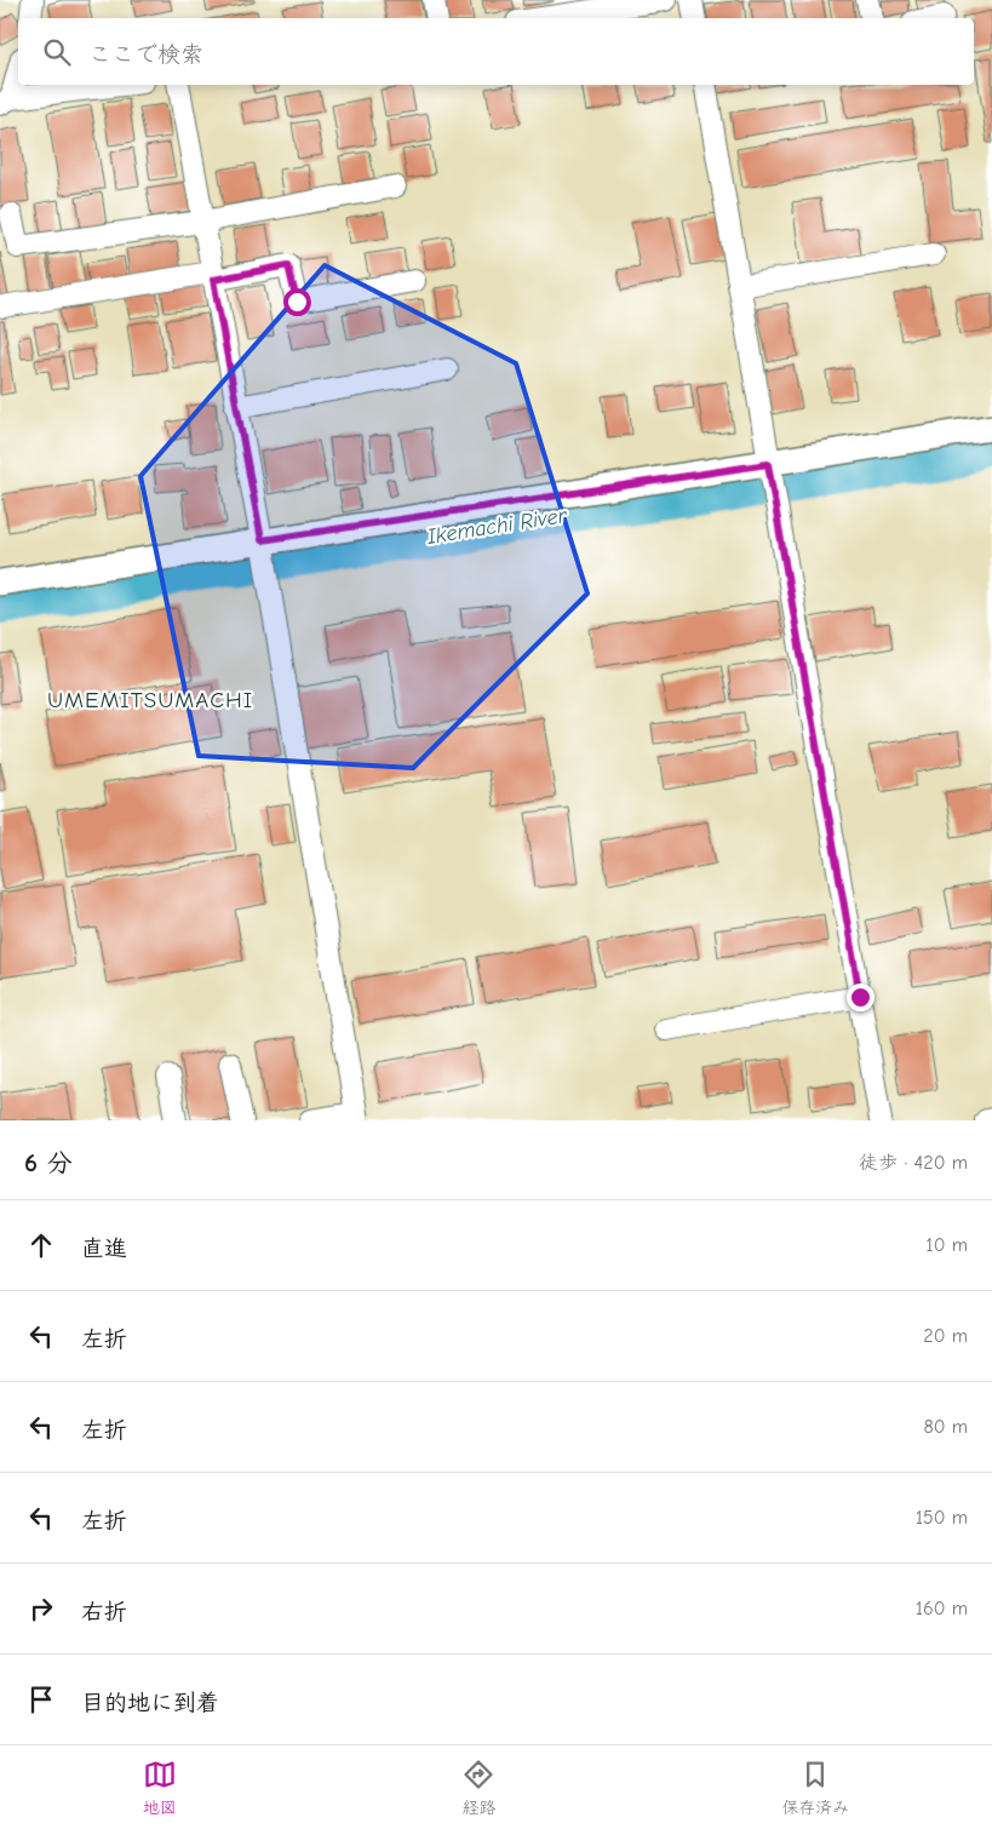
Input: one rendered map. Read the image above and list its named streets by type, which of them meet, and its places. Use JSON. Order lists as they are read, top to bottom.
{
  "districts": ["UMEMITSUMACHI"],
  "water": ["Ikemachi River"],
  "page": {
    "search": "ここで検索",
    "heading": ["6 分", "徒歩 · 420 m"],
    "list": [
      ["直進", "10 m"],
      ["左折", "20 m"],
      ["左折", "80 m"],
      ["左折", "150 m"],
      ["右折", "160 m"],
      "目的地に到着"
    ],
    "nav": ["地図", "経路", "保存済み"]
  }
}
